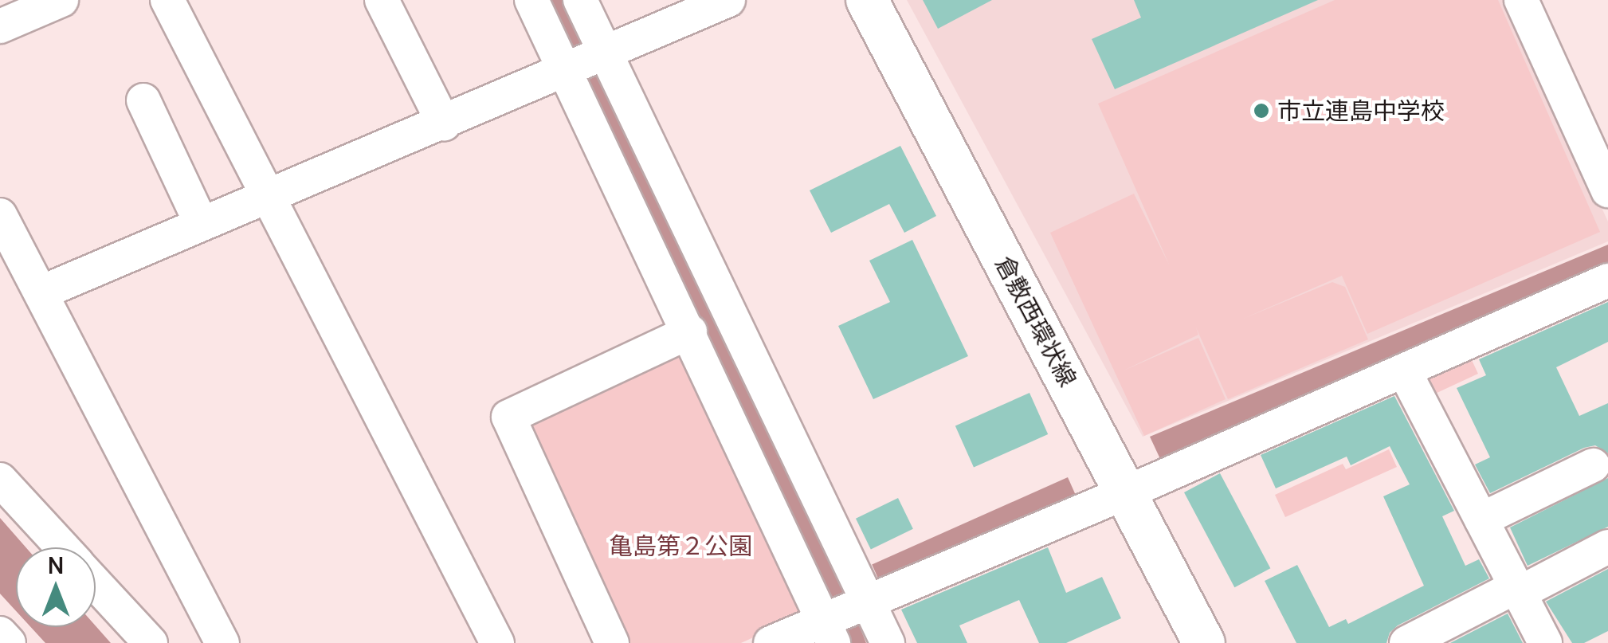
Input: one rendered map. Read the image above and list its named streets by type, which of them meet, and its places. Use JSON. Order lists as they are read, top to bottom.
{
  "streets": {
    "main road": ["倉敷西環状線"]
  },
  "parks": ["亀島第２公園"],
  "places": ["市立連島中学校"],
  "north": "top"
}
